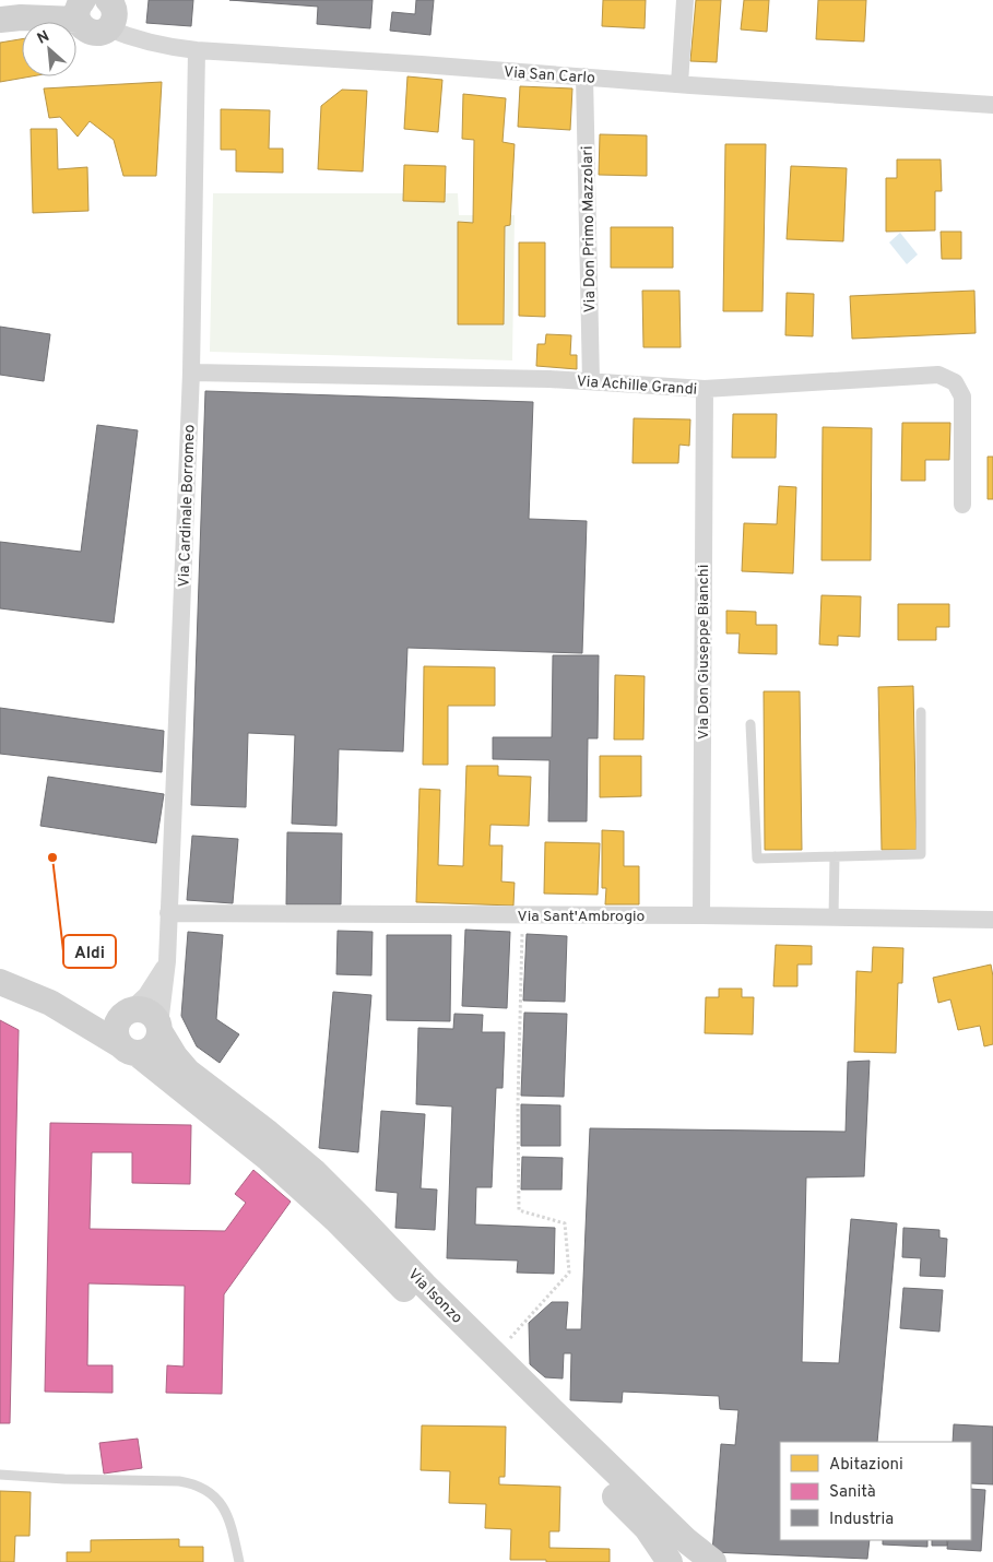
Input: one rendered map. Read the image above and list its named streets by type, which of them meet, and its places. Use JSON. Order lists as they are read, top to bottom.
{
  "streets": {
    "street": [
      "Via San Carlo",
      "Via Don Primo Mazzolari",
      "Via Achille Grandi",
      "Via Cardinale Borromeo",
      "Via Don Giuseppe Bianchi",
      "Via Sant'Ambrogio",
      "Via Isonzo"
    ]
  },
  "crossings": [
    ["Via San Carlo", "Via Don Primo Mazzolari"],
    ["Via San Carlo", "Via Cardinale Borromeo"],
    ["Via Don Primo Mazzolari", "Via Achille Grandi"],
    ["Via Achille Grandi", "Via Cardinale Borromeo"],
    ["Via Achille Grandi", "Via Don Giuseppe Bianchi"],
    ["Via Cardinale Borromeo", "Via Sant'Ambrogio"],
    ["Via Cardinale Borromeo", "Via Isonzo"],
    ["Via Don Giuseppe Bianchi", "Via Sant'Ambrogio"]
  ],
  "places": ["Aldi"],
  "legend": ["Abitazioni", "Sanità", "Industria"],
  "north": "top left"
}
